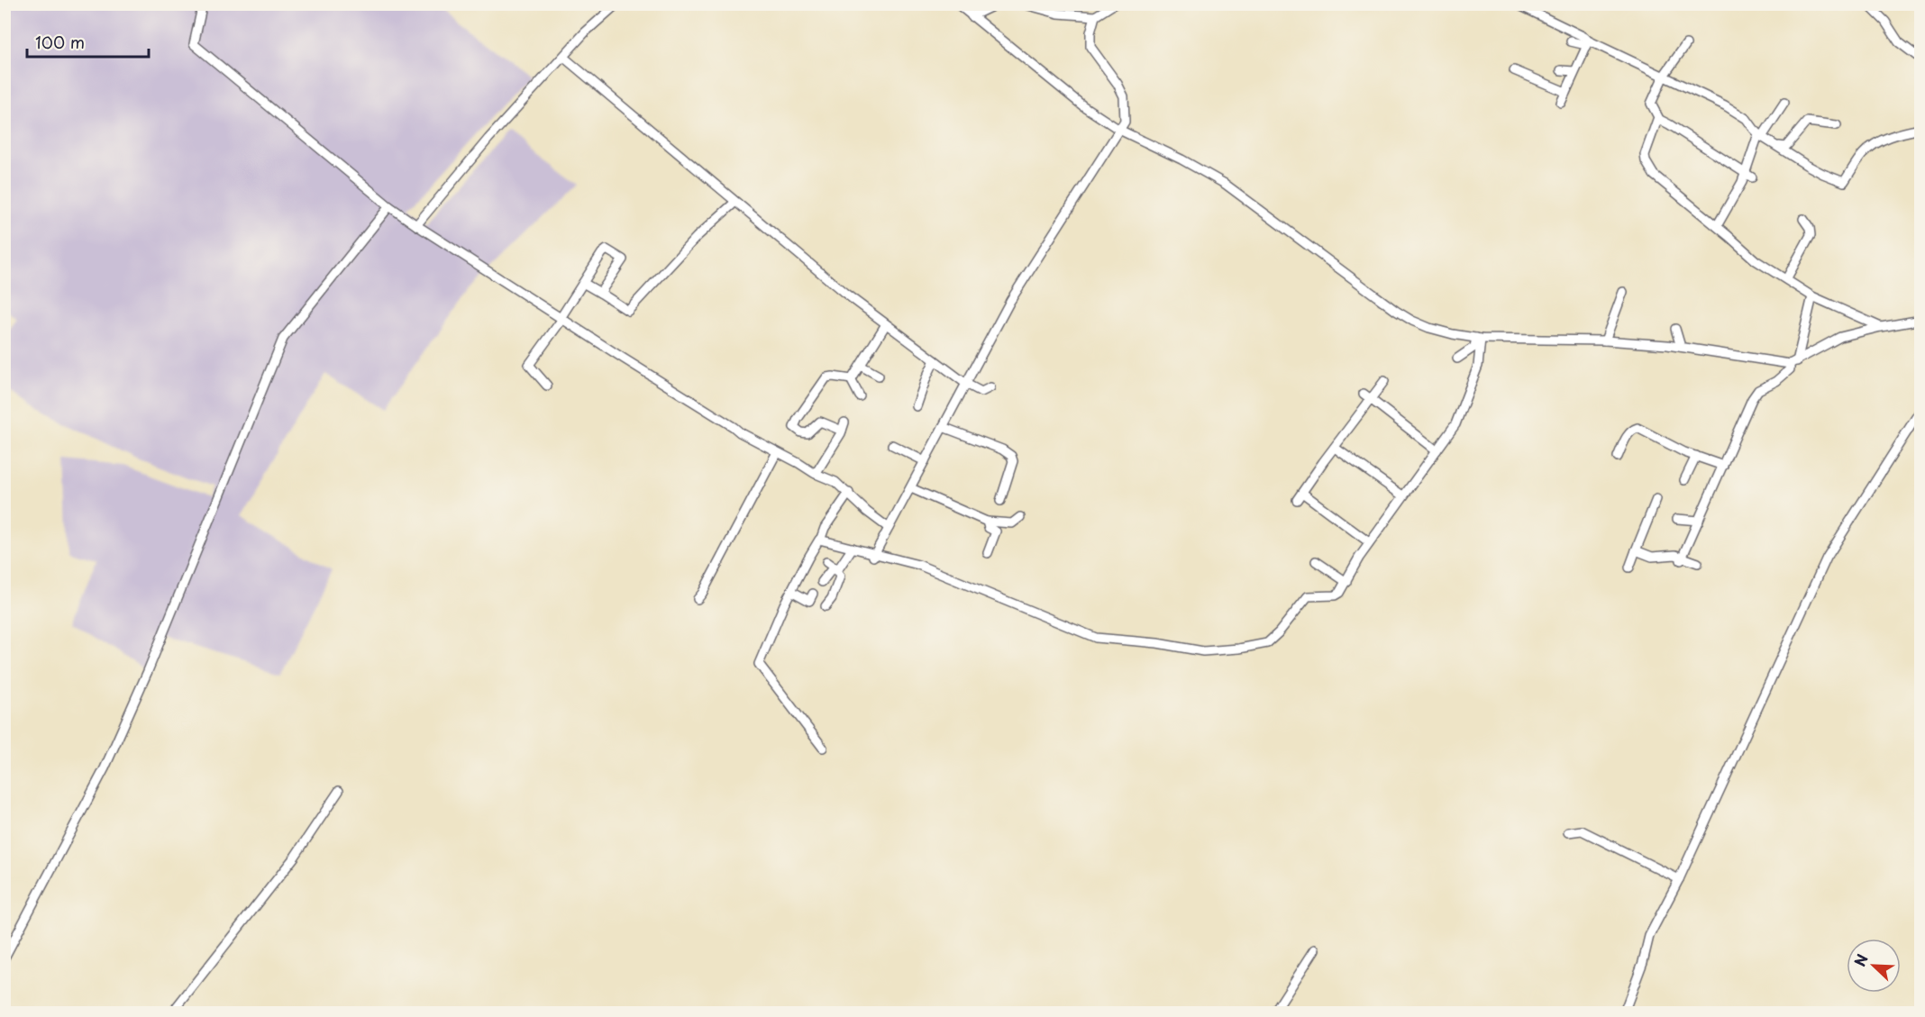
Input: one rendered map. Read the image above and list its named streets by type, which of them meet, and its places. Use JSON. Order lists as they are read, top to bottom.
{
  "scale_bar": "100 m",
  "north": "top left"
}
